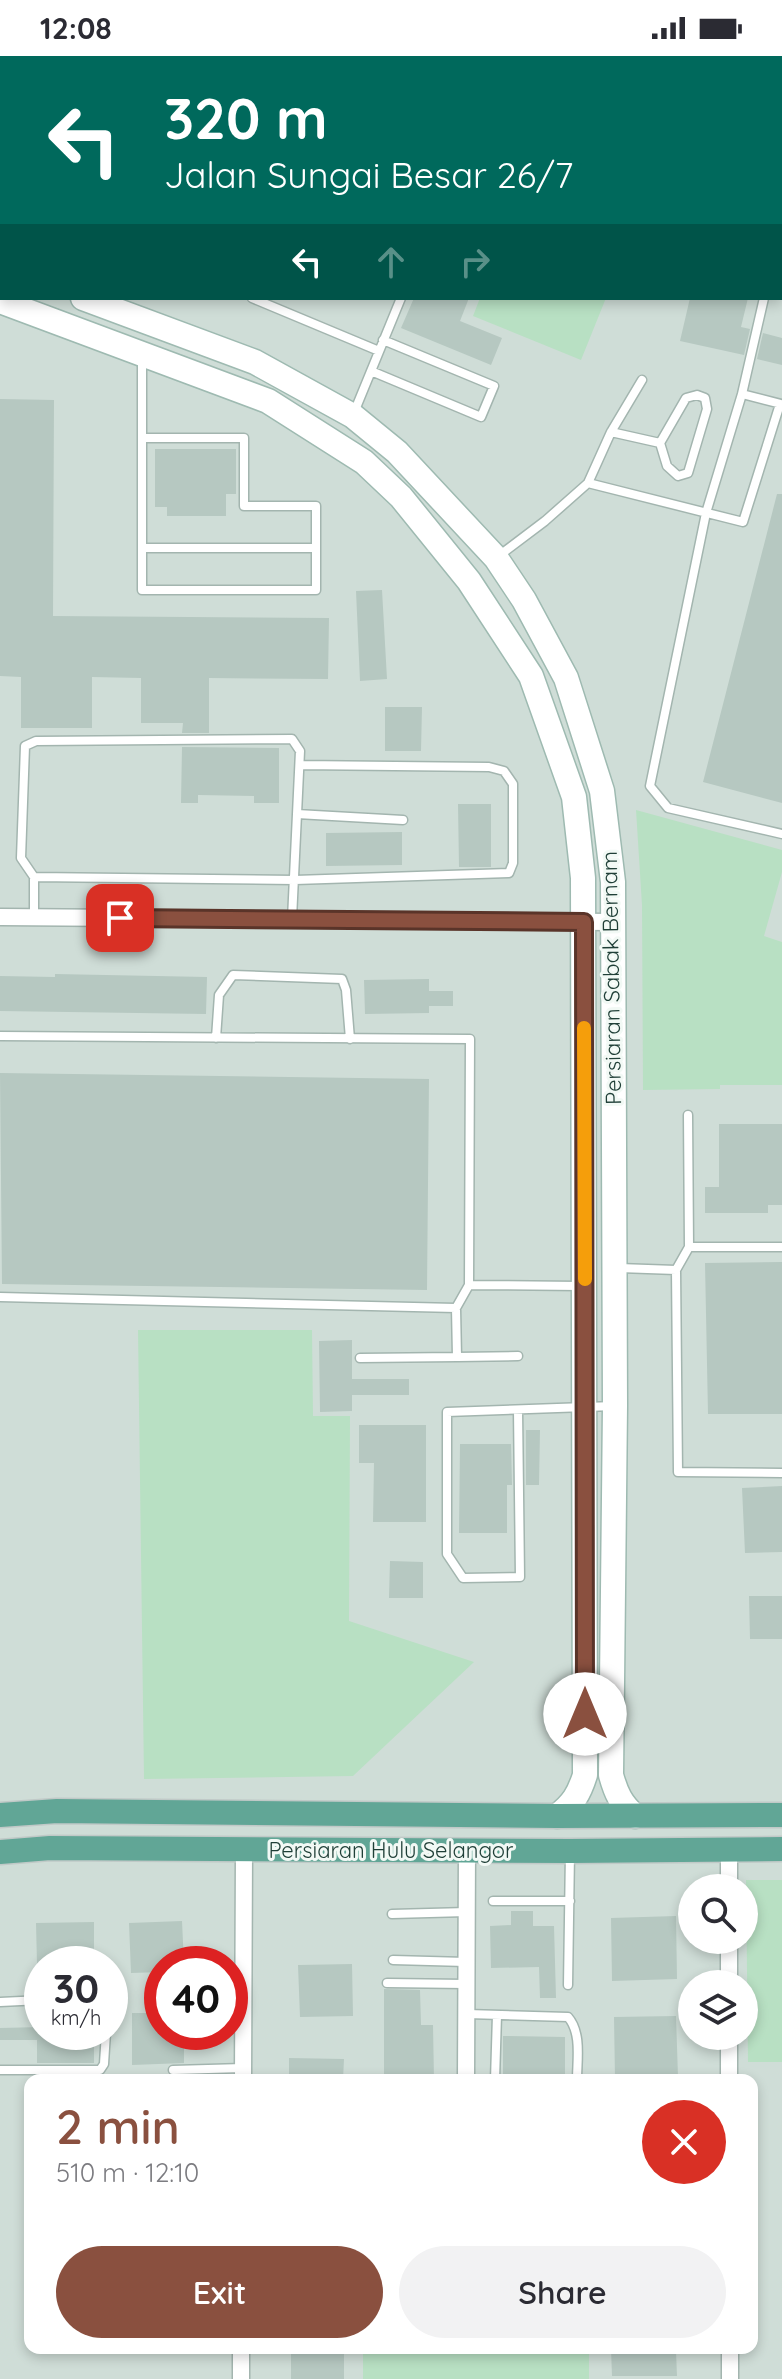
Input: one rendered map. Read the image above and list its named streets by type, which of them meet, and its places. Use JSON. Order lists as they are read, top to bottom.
{
  "streets": {
    "main road": ["Persiaran Hulu Selangor"],
    "street": ["Persiaran Sabak Bernam"]
  },
  "crossings": [
    ["Persiaran Sabak Bernam", "Persiaran Hulu Selangor"]
  ],
  "page": {
    "status": "12:08",
    "turn": ["320 m", "Jalan Sungai Besar 26/7"],
    "speed": "30 km/h",
    "limit": "40",
    "heading": ["2 min", "510 m · 12:10"],
    "buttons": ["Exit", "Share"]
  }
}
